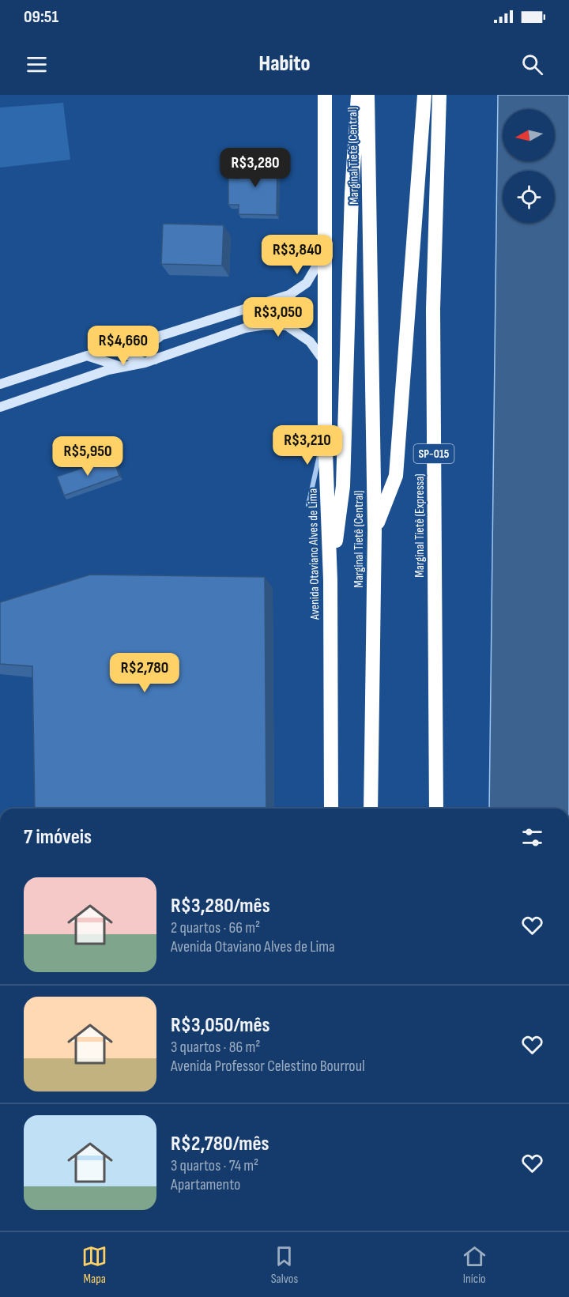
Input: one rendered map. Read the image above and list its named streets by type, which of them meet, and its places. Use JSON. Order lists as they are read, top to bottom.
{
  "streets": {
    "highway": [
      "Marginal Tietê (Central)",
      "SP-015",
      "Marginal Tietê (Expressa)",
      "Avenida Otaviano Alves de Lima"
    ]
  },
  "north": "left",
  "page": {
    "status": "09:51",
    "header": "Habito",
    "price": [
      "R$3,280",
      "R$3,840",
      "R$3,050",
      "R$4,660",
      "R$3,210",
      "R$5,950",
      "R$2,780"
    ],
    "heading": "7 imóveis",
    "list": [
      {
        "name": "R$3,280/mês",
        "note": "2 quartos · 66 m² · Avenida Otaviano Alves de Lima"
      },
      {
        "name": "R$3,050/mês",
        "note": "3 quartos · 86 m² · Avenida Professor Celestino Bourroul"
      },
      {
        "name": "R$2,780/mês",
        "note": "3 quartos · 74 m² · Apartamento"
      }
    ],
    "tabs": ["Mapa", "Salvos", "Início"]
  }
}
